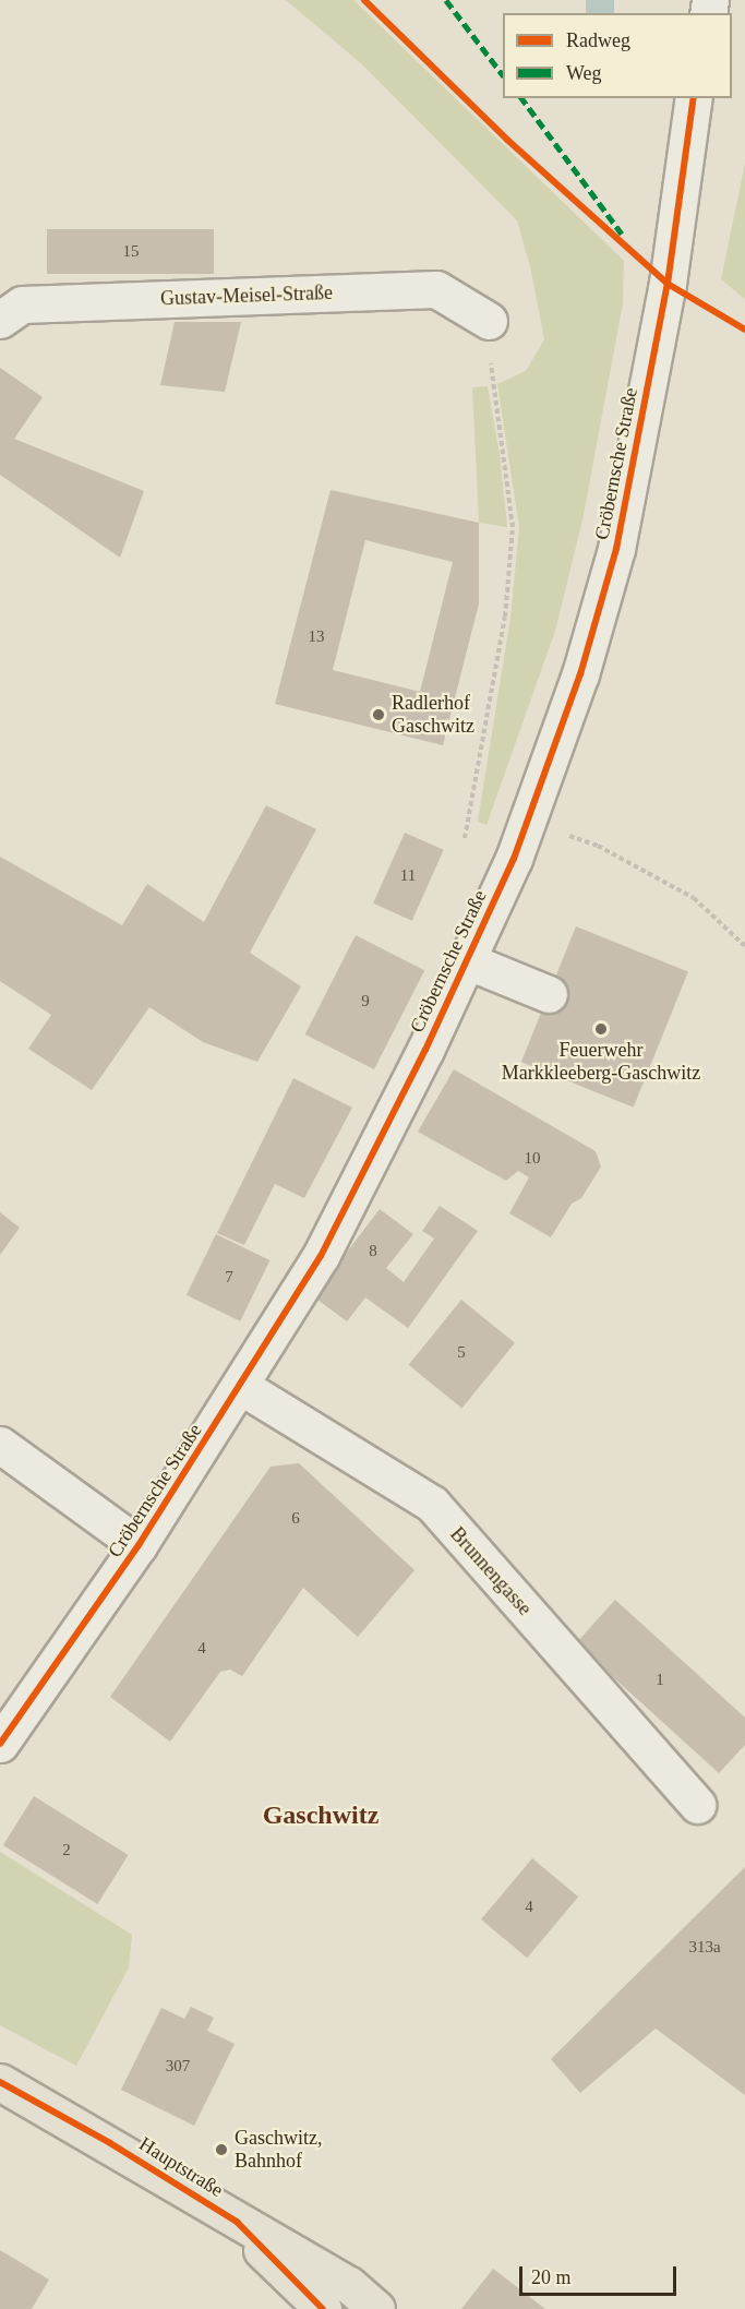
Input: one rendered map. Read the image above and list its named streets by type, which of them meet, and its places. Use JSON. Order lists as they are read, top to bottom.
{
  "streets": {
    "main road": ["Hauptstraße"],
    "street": ["Gustav-Meisel-Straße", "Cröbernsche Straße", "Brunnengasse"]
  },
  "crossings": [
    ["Cröbernsche Straße", "Brunnengasse"]
  ],
  "districts": ["Gaschwitz"],
  "places": ["Radlerhof Gaschwitz", "Feuerwehr Markkleeberg-Gaschwitz", "Gaschwitz, Bahnhof"],
  "house_numbers": [
    "15",
    "13",
    "11",
    "9",
    "10",
    "8",
    "7",
    "5",
    "6",
    "4",
    "1",
    "2",
    "4",
    "313a",
    "307"
  ],
  "legend": ["Radweg", "Weg"],
  "scale_bar": "20 m"
}
